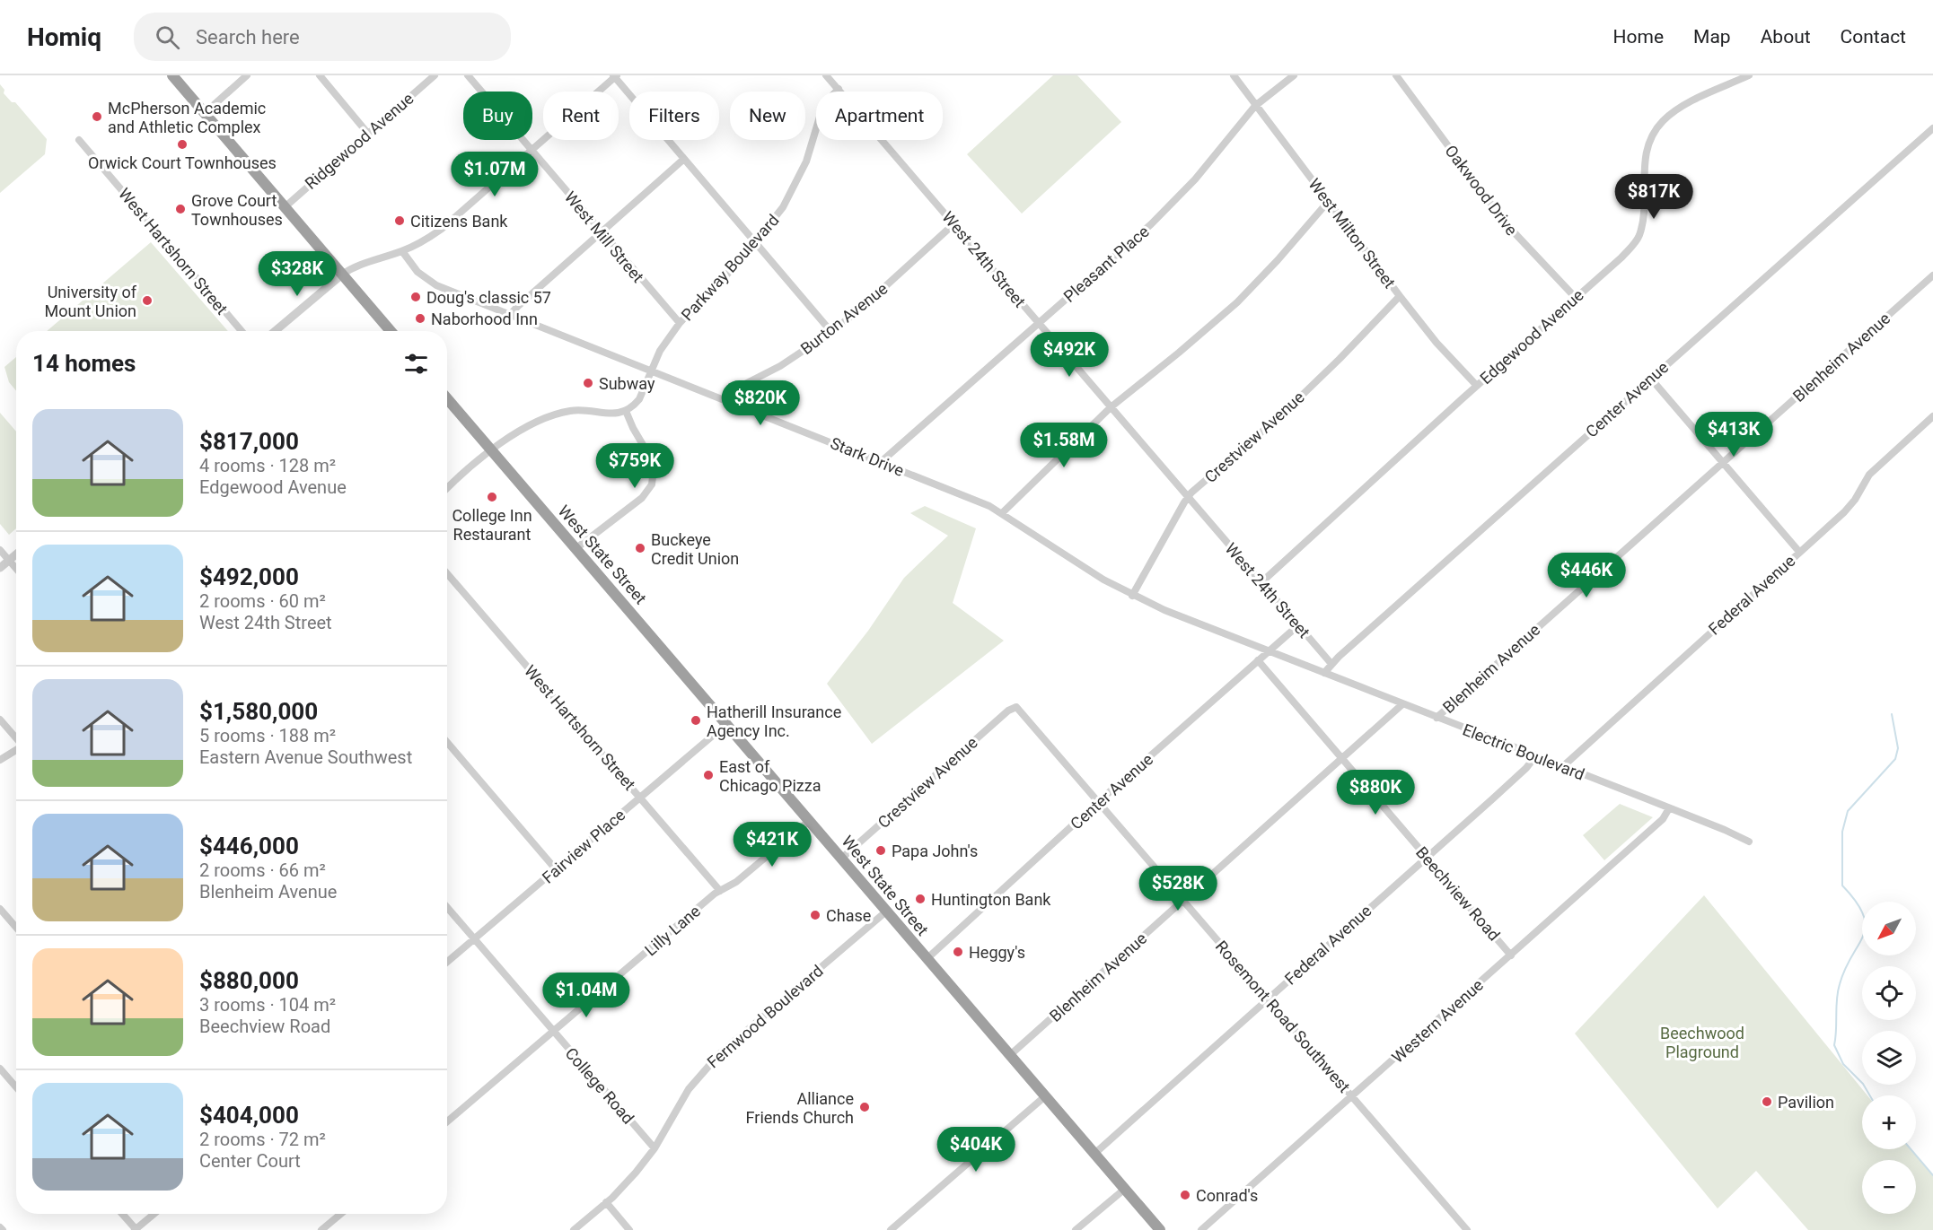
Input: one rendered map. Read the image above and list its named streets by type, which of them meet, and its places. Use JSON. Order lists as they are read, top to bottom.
{
  "streets": {
    "highway": ["West State Street"],
    "street": [
      "Ridgewood Avenue",
      "Oakwood Drive",
      "West Milton Street",
      "West Mill Street",
      "West Hartshorn Street",
      "West 24th Street",
      "Pleasant Place",
      "Parkway Boulevard",
      "Burton Avenue",
      "Edgewood Avenue",
      "Blenheim Avenue",
      "Center Avenue",
      "Crestview Avenue",
      "Stark Drive",
      "Federal Avenue",
      "Electric Boulevard",
      "Fairview Place",
      "Beechview Road",
      "Lilly Lane",
      "Fernwood Boulevard",
      "Rosemont Road Southwest",
      "Western Avenue",
      "College Road"
    ]
  },
  "crossings": [
    ["Oakwood Drive", "Edgewood Avenue"],
    ["West Milton Street", "Pleasant Place"],
    ["West Milton Street", "Edgewood Avenue"],
    ["West Milton Street", "Crestview Avenue"],
    ["West Mill Street", "Parkway Boulevard"],
    ["West Hartshorn Street", "Fairview Place"],
    ["West Hartshorn Street", "Lilly Lane"],
    ["West 24th Street", "Pleasant Place"],
    ["West 24th Street", "Parkway Boulevard"],
    ["West 24th Street", "Burton Avenue"],
    ["West 24th Street", "Edgewood Avenue"],
    ["West 24th Street", "Center Avenue"],
    ["West 24th Street", "Crestview Avenue"],
    ["Pleasant Place", "Stark Drive"],
    ["Parkway Boulevard", "Stark Drive"],
    ["Burton Avenue", "Stark Drive"],
    ["Blenheim Avenue", "West State Street"],
    ["Blenheim Avenue", "Electric Boulevard"],
    ["Blenheim Avenue", "Beechview Road"],
    ["Blenheim Avenue", "Rosemont Road Southwest"],
    ["Center Avenue", "Stark Drive"],
    ["Center Avenue", "West State Street"],
    ["Center Avenue", "Electric Boulevard"],
    ["Center Avenue", "Beechview Road"],
    ["Center Avenue", "Rosemont Road Southwest"],
    ["Crestview Avenue", "Stark Drive"],
    ["Crestview Avenue", "West State Street"],
    ["Crestview Avenue", "Rosemont Road Southwest"],
    ["Stark Drive", "Electric Boulevard"],
    ["West State Street", "Federal Avenue"],
    ["West State Street", "Fairview Place"],
    ["West State Street", "Lilly Lane"],
    ["West State Street", "Fernwood Boulevard"],
    ["Federal Avenue", "Electric Boulevard"],
    ["Federal Avenue", "Beechview Road"],
    ["Federal Avenue", "Rosemont Road Southwest"],
    ["Electric Boulevard", "Western Avenue"],
    ["Fairview Place", "College Road"],
    ["Beechview Road", "Western Avenue"],
    ["Lilly Lane", "College Road"],
    ["Fernwood Boulevard", "College Road"],
    ["Rosemont Road Southwest", "Western Avenue"]
  ],
  "parks": ["Beechwood Plaground"],
  "places": [
    "McPherson Academic and Athletic Complex",
    "Orwick Court Townhouses",
    "Grove Court Townhouses",
    "Citizens Bank",
    "Doug's classic 57",
    "University of Mount Union",
    "Naborhood Inn",
    "Subway",
    "College Inn Restaurant",
    "Buckeye Credit Union",
    "Hatherill Insurance Agency Inc.",
    "East of Chicago Pizza",
    "Papa John's",
    "Huntington Bank",
    "Chase",
    "Heggy's",
    "Pavilion",
    "Alliance Friends Church",
    "Conrad's"
  ],
  "north": "bottom left",
  "page": {
    "header": "Homiq",
    "search": "Search here",
    "nav": [
      "Home",
      "Map",
      "About",
      "Contact"
    ],
    "chip": [
      "Buy",
      "Rent",
      "Filters",
      "New",
      "Apartment"
    ],
    "price": [
      "$1.07M",
      "$817K",
      "$328K",
      "$492K",
      "$820K",
      "$413K",
      "$1.58M",
      "$759K",
      "$446K",
      "$880K",
      "$421K",
      "$528K",
      "$1.04M",
      "$404K"
    ],
    "heading": "14 homes",
    "list": [
      {
        "name": "$817,000",
        "note": "4 rooms · 128 m² · Edgewood Avenue"
      },
      {
        "name": "$492,000",
        "note": "2 rooms · 60 m² · West 24th Street"
      },
      {
        "name": "$1,580,000",
        "note": "5 rooms · 188 m² · Eastern Avenue Southwest"
      },
      {
        "name": "$446,000",
        "note": "2 rooms · 66 m² · Blenheim Avenue"
      },
      {
        "name": "$880,000",
        "note": "3 rooms · 104 m² · Beechview Road"
      },
      {
        "name": "$404,000",
        "note": "2 rooms · 72 m² · Center Court"
      }
    ],
    "map_buttons": ["+", "−"]
  }
}
